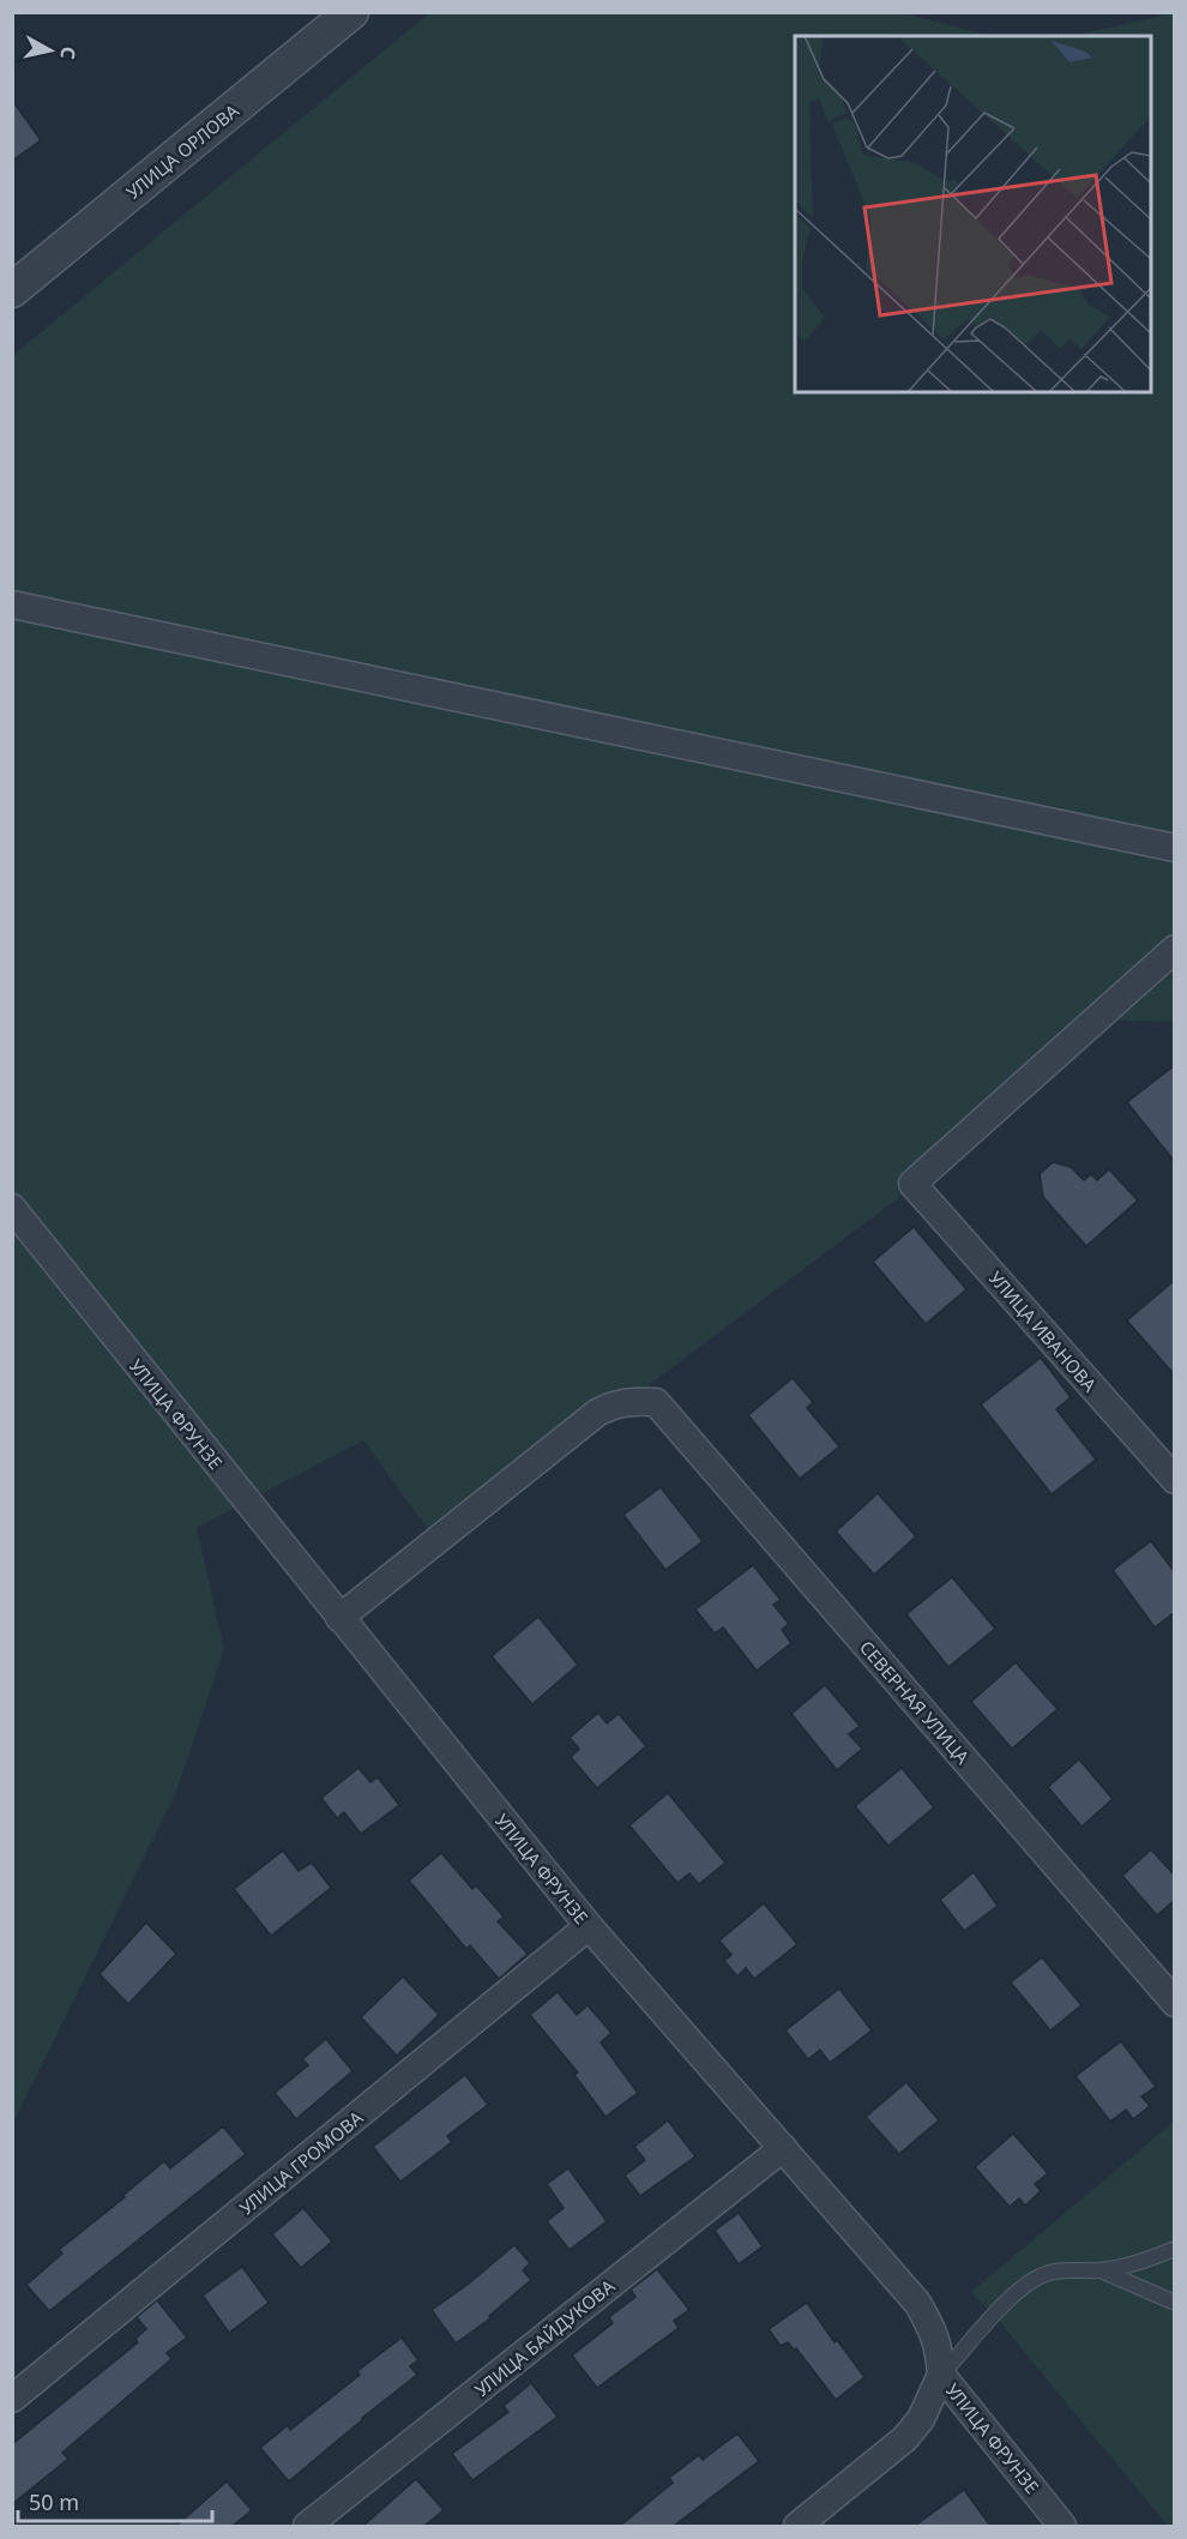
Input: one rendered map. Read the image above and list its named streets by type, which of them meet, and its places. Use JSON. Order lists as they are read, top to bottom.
{
  "streets": {
    "street": [
      "УЛИЦА ОРЛОВА",
      "УЛИЦА ИВАНОВА",
      "УЛИЦА ФРУНЗЕ",
      "СЕВЕРНАЯ УЛИЦА",
      "УЛИЦА ГРОМОВА",
      "УЛИЦА БАЙДУКОВА"
    ]
  },
  "crossings": [
    ["УЛИЦА ФРУНЗЕ", "СЕВЕРНАЯ УЛИЦА"],
    ["УЛИЦА ФРУНЗЕ", "УЛИЦА ГРОМОВА"],
    ["УЛИЦА ФРУНЗЕ", "УЛИЦА БАЙДУКОВА"]
  ],
  "scale_bar": "50 m",
  "north": "right"
}
